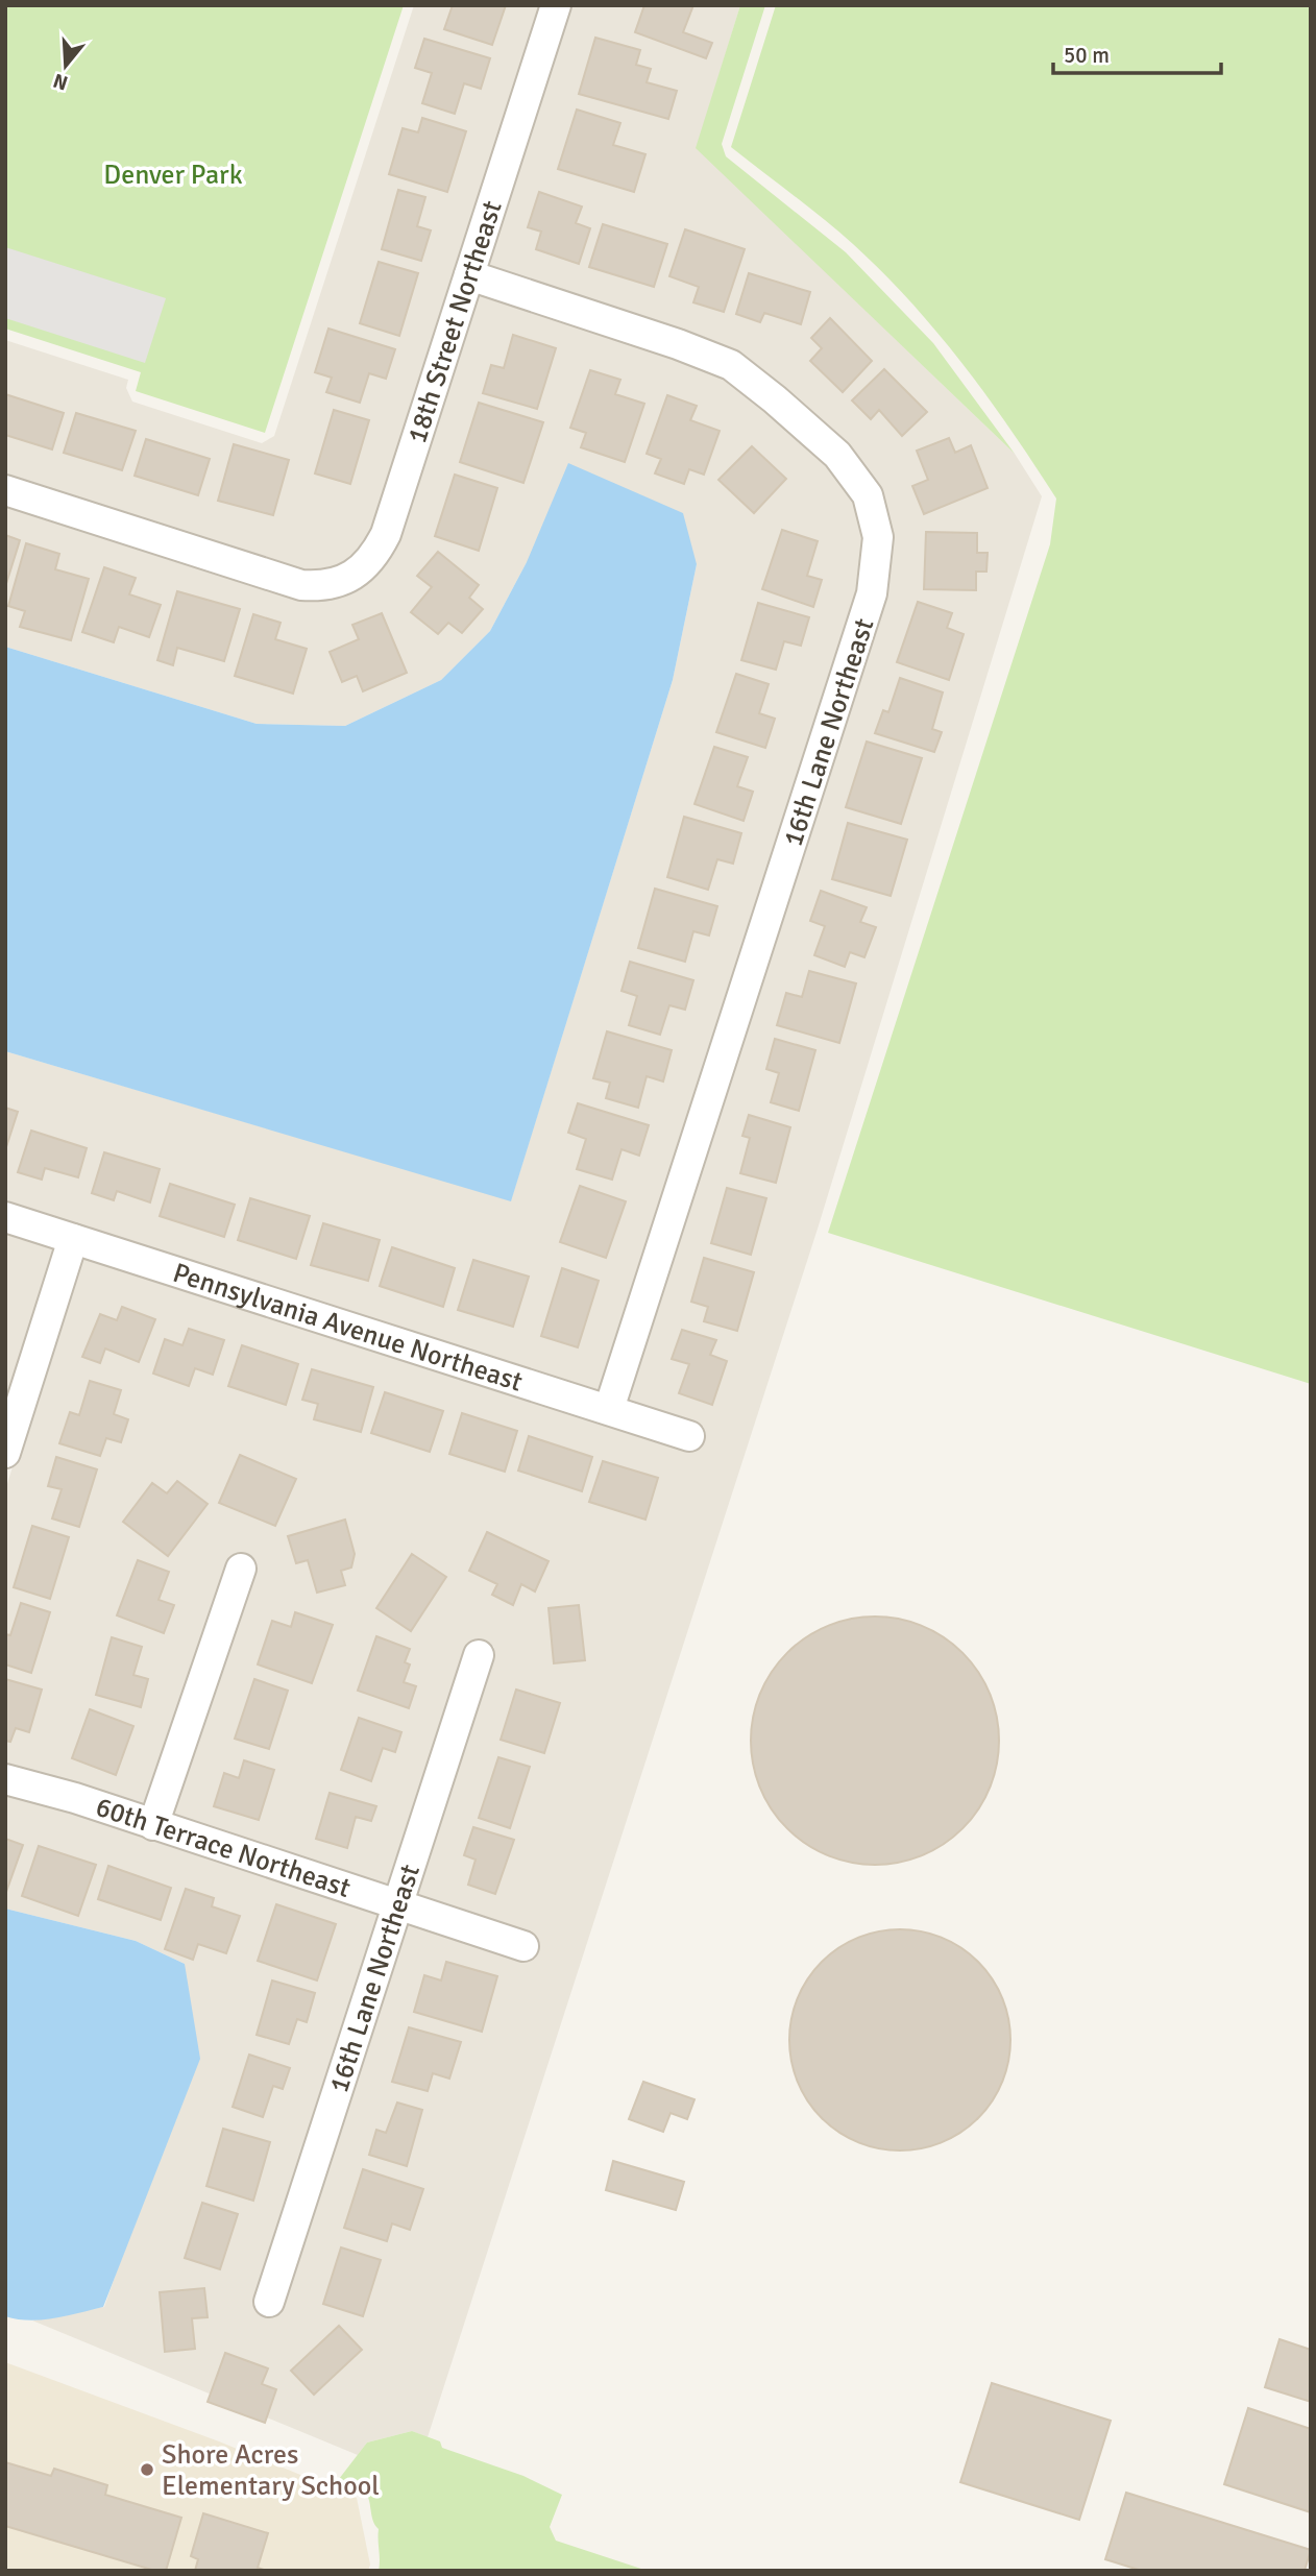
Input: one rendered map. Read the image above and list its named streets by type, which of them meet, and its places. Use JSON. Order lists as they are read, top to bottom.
{
  "streets": {
    "street": [
      "18th Street Northeast",
      "16th Lane Northeast",
      "Pennsylvania Avenue Northeast",
      "60th Terrace Northeast"
    ]
  },
  "crossings": [
    ["18th Street Northeast", "16th Lane Northeast"],
    ["16th Lane Northeast", "Pennsylvania Avenue Northeast"],
    ["16th Lane Northeast", "60th Terrace Northeast"]
  ],
  "parks": ["Denver Park"],
  "places": ["Shore Acres Elementary School"],
  "scale_bar": "50 m",
  "north": "bottom"
}
